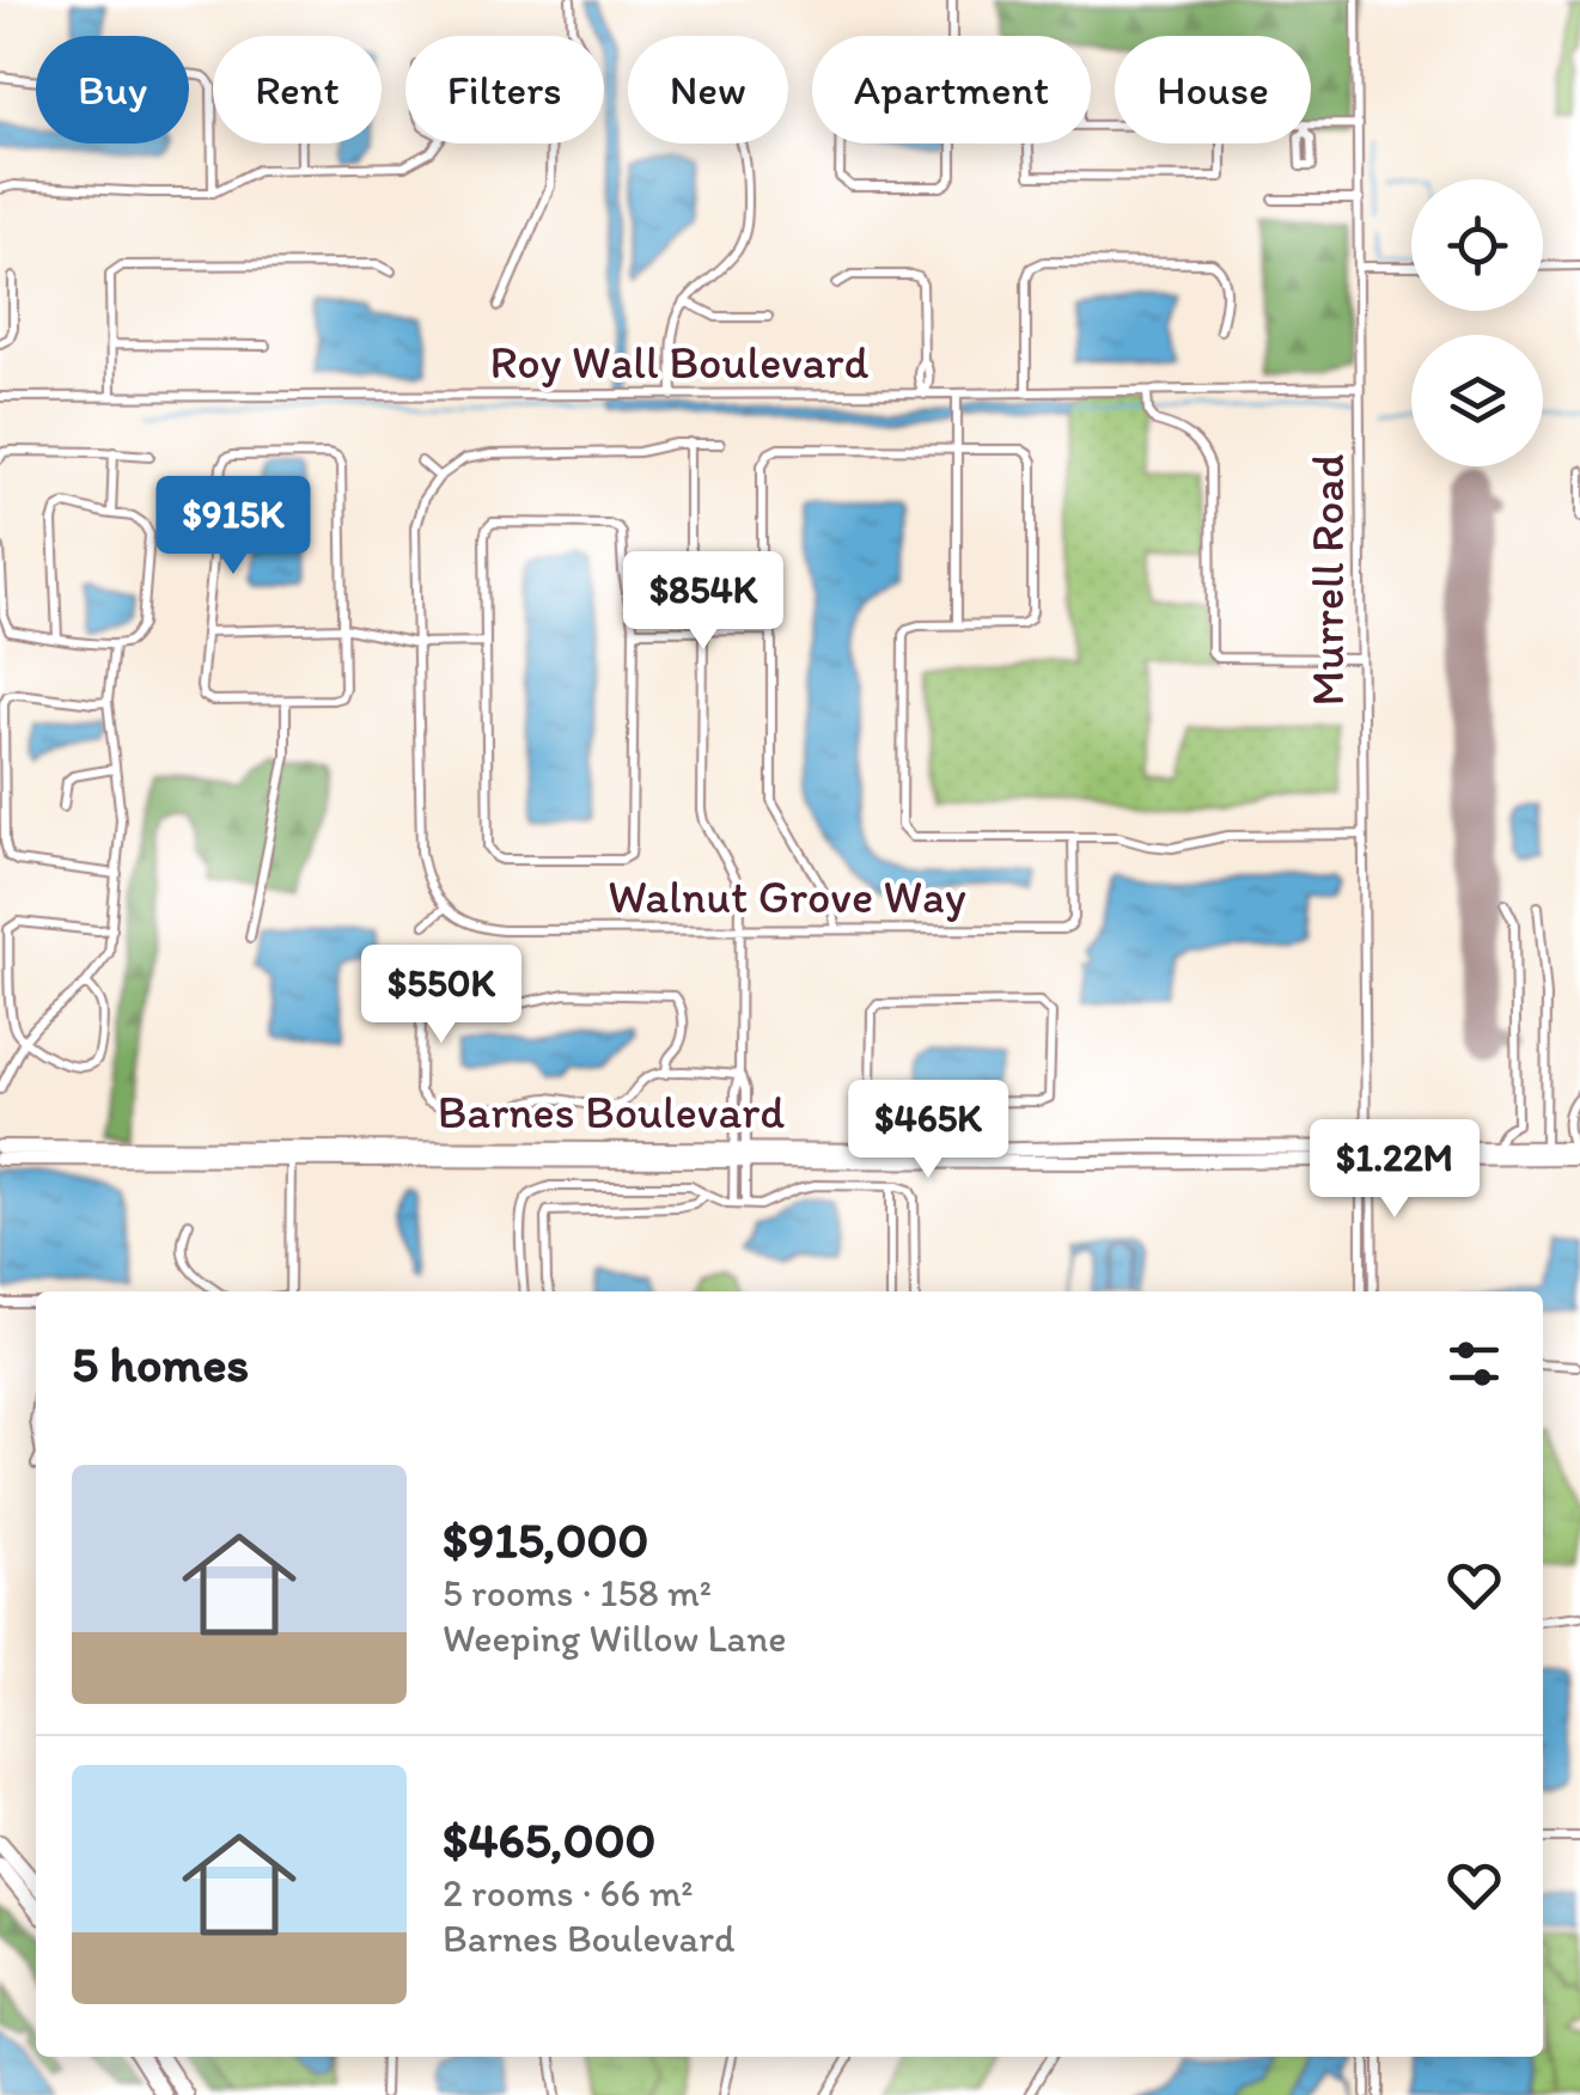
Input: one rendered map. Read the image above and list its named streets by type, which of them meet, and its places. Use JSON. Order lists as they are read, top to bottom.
{
  "streets": {
    "main road": ["Barnes Boulevard"],
    "street": ["Roy Wall Boulevard", "Murrell Road", "Walnut Grove Way"]
  },
  "crossings": [
    ["Roy Wall Boulevard", "Murrell Road"],
    ["Murrell Road", "Barnes Boulevard"]
  ],
  "page": {
    "chip": [
      "Buy",
      "Rent",
      "Filters",
      "New",
      "Apartment",
      "House"
    ],
    "price": [
      "$915K",
      "$854K",
      "$550K",
      "$465K",
      "$1.22M"
    ],
    "heading": "5 homes",
    "list": [
      {
        "name": "$915,000",
        "note": "5 rooms · 158 m² · Weeping Willow Lane"
      },
      {
        "name": "$465,000",
        "note": "2 rooms · 66 m² · Barnes Boulevard"
      }
    ]
  }
}
